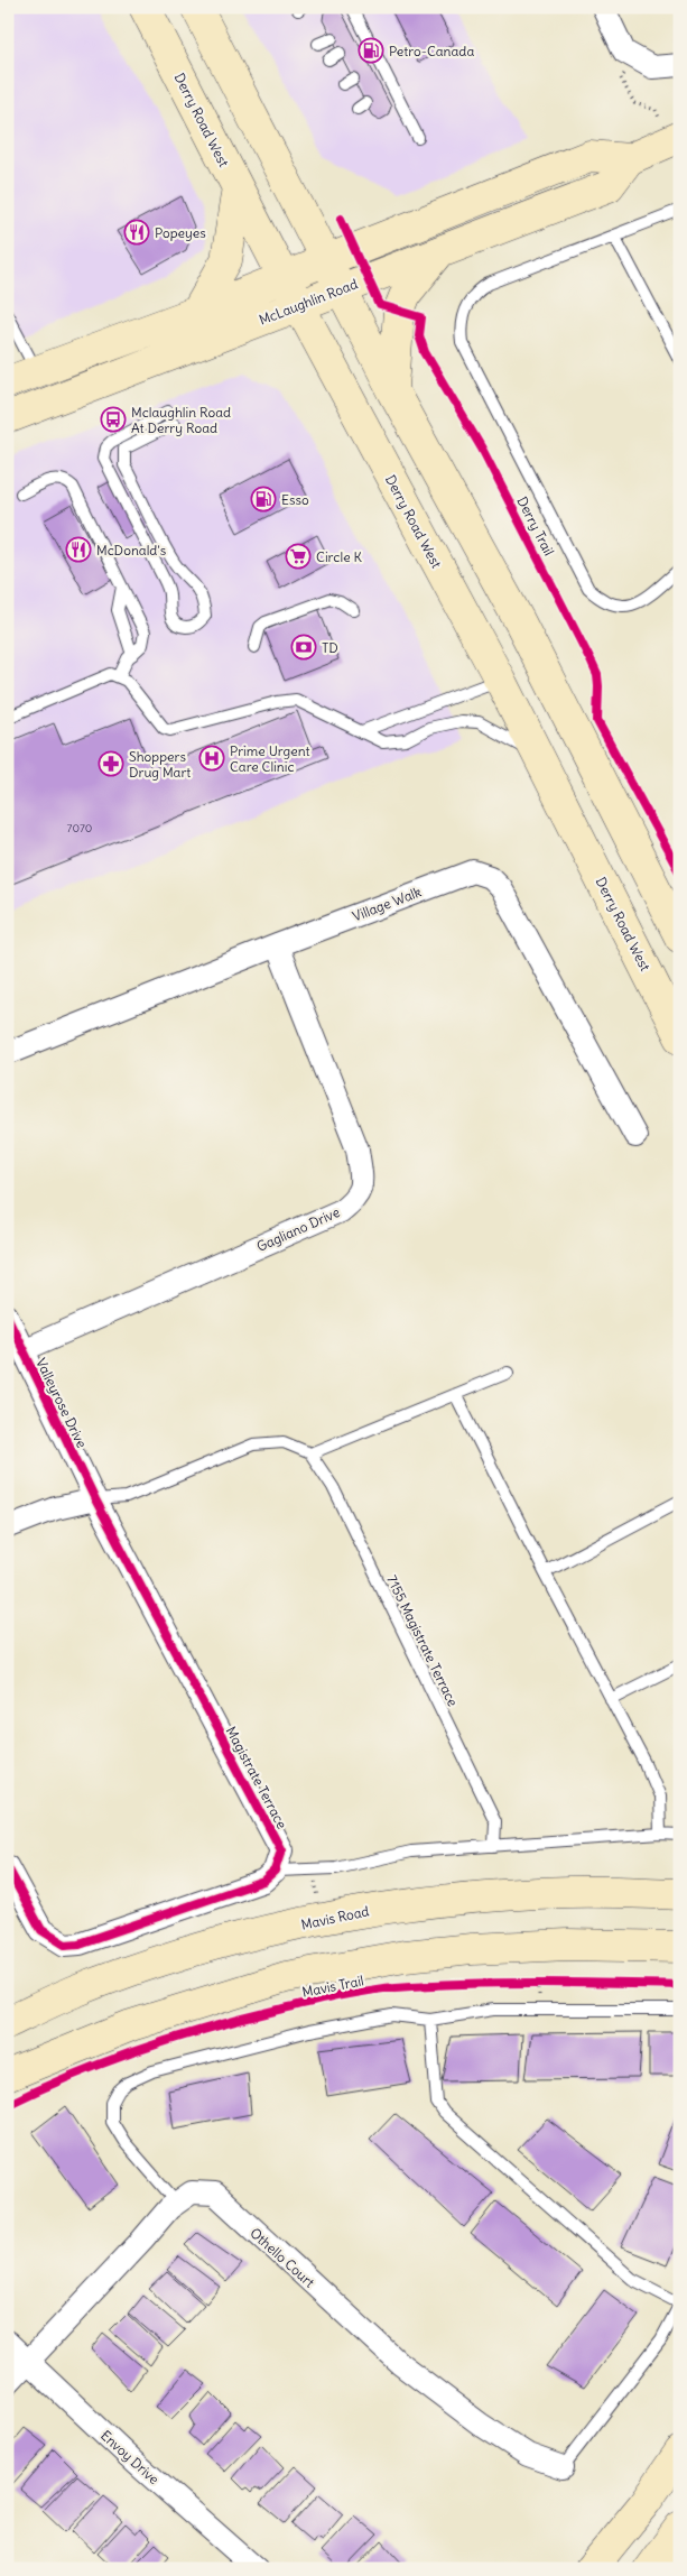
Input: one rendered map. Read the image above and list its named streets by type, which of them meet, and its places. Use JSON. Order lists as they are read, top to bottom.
{
  "streets": {
    "main road": ["Derry Road West", "McLaughlin Road", "Mavis Road"],
    "street": [
      "Village Walk",
      "Gagliano Drive",
      "Valleyrose Drive",
      "Magistrate Terrace",
      "Othello Court",
      "Envoy Drive"
    ],
    "lane": ["7155 Magistrate Terrace"],
    "cycle path": ["Derry Trail", "Mavis Trail"]
  },
  "crossings": [
    ["Derry Road West", "McLaughlin Road"],
    ["Village Walk", "Gagliano Drive"],
    ["Gagliano Drive", "Valleyrose Drive"],
    ["Valleyrose Drive", "Magistrate Terrace"],
    ["Othello Court", "Envoy Drive"]
  ],
  "places": {
    "fuel station": ["Petro-Canada", "Esso"],
    "restaurant": ["Popeyes", "McDonald's"],
    "bus stop": ["Mclaughlin Road At Derry Road"],
    "supermarket": ["Circle K"],
    "bank": ["TD"],
    "hospital": ["Prime Urgent Care Clinic"],
    "pharmacy": ["Shoppers Drug Mart"]
  },
  "house_numbers": ["7070"]
}
